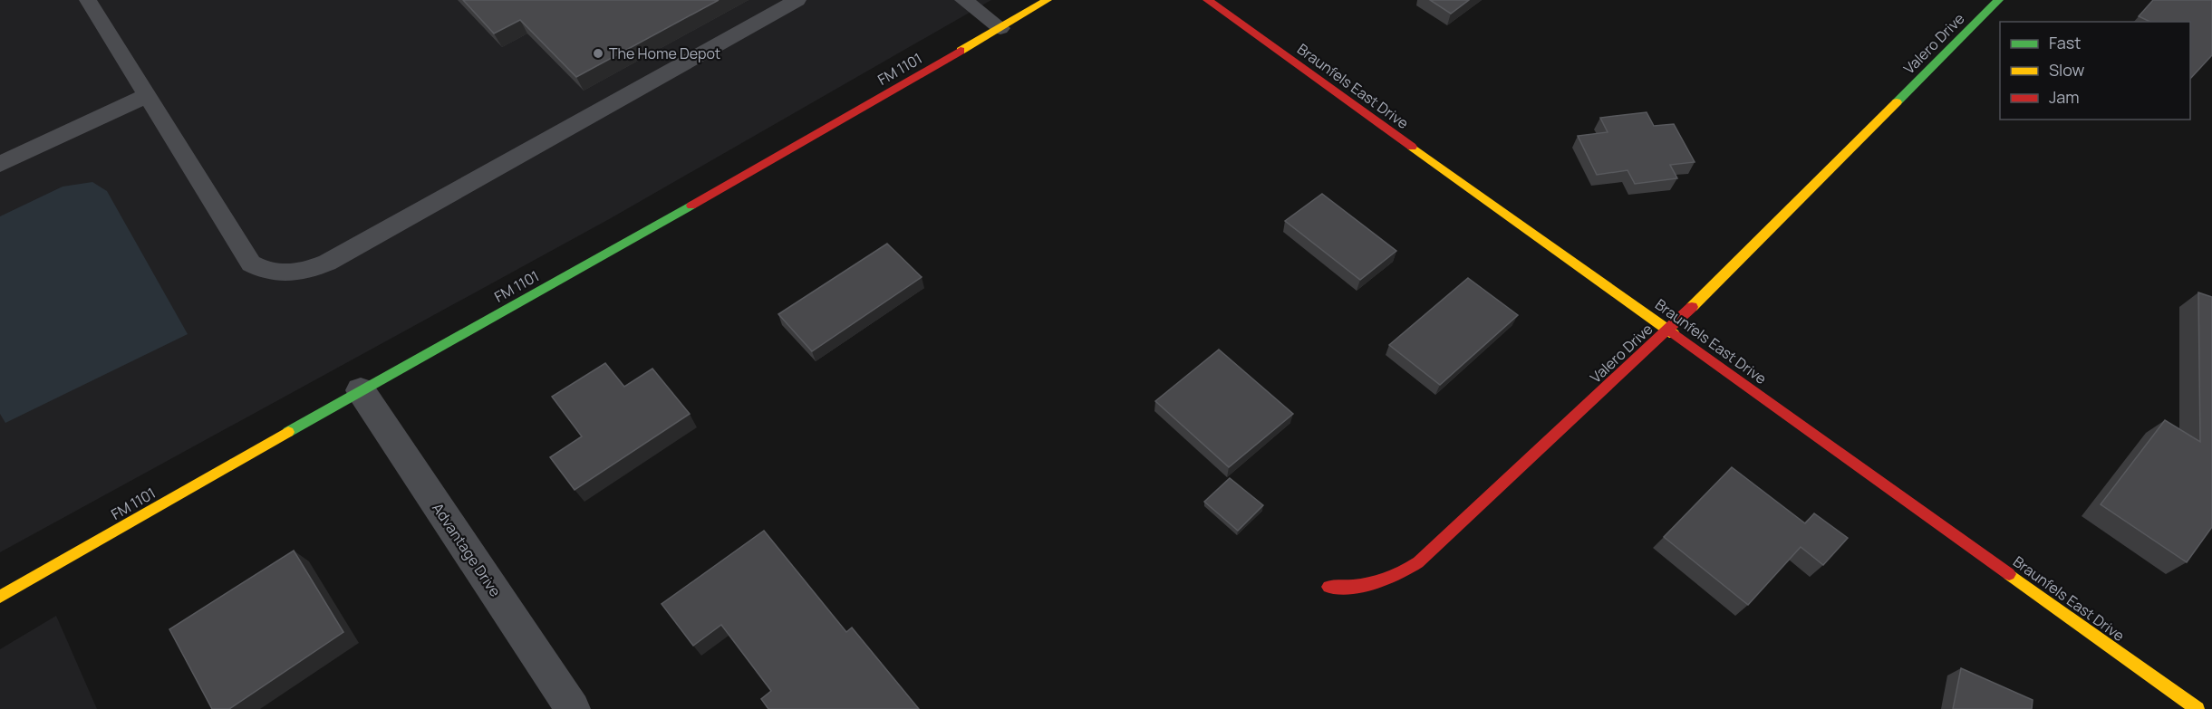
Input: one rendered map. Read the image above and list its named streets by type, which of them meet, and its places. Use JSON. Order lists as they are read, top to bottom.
{
  "streets": {
    "street": [
      "Valero Drive",
      "FM 1101",
      "Braunfels East Drive",
      "Advantage Drive"
    ]
  },
  "crossings": [
    ["Valero Drive", "Braunfels East Drive"],
    ["FM 1101", "Advantage Drive"]
  ],
  "places": ["The Home Depot"],
  "legend": ["Fast", "Slow", "Jam"]
}
